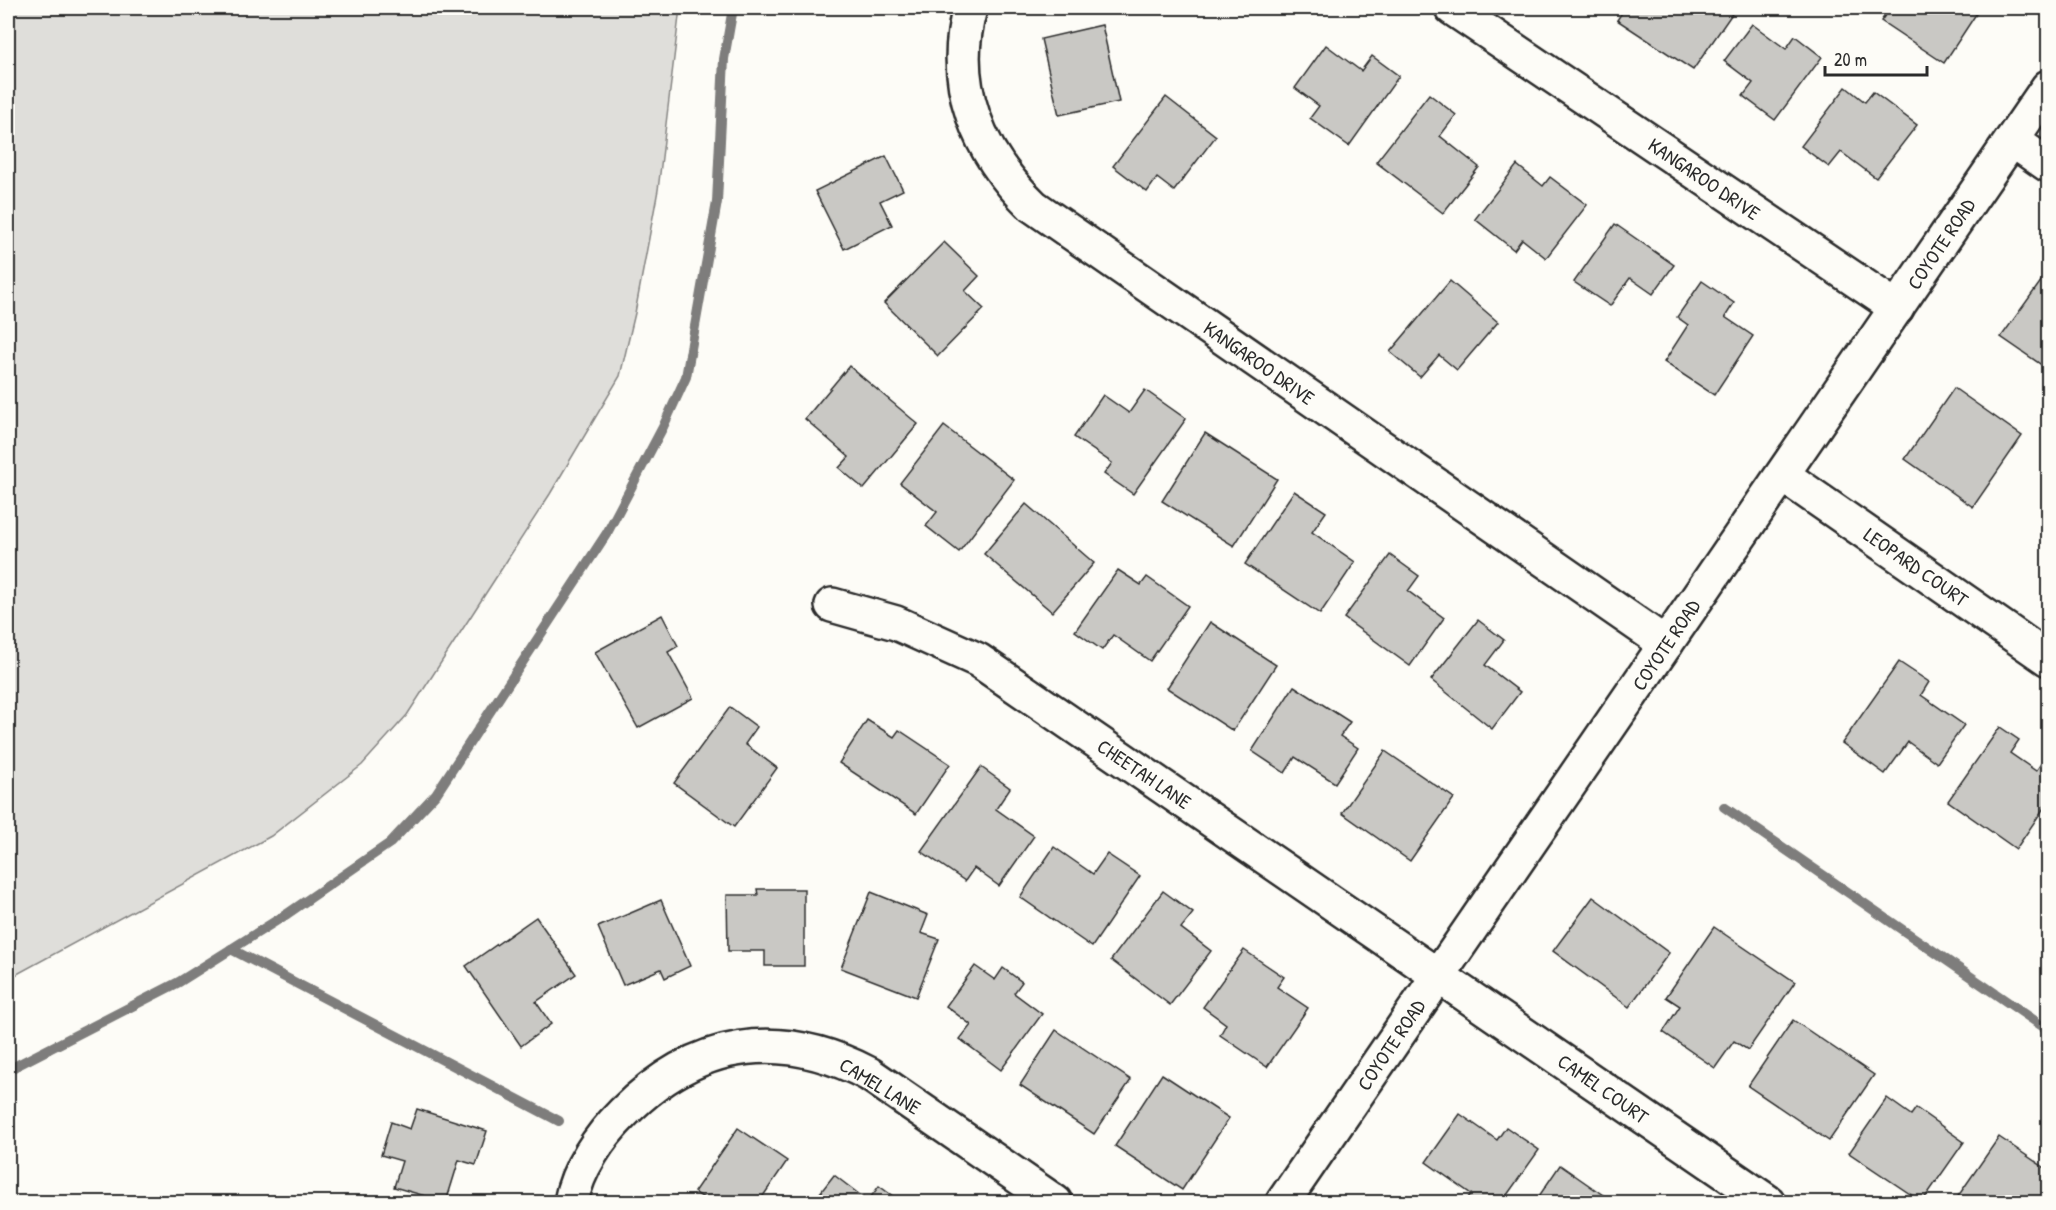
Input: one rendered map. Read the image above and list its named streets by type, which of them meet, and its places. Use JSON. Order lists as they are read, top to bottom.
{
  "streets": {
    "street": [
      "KANGAROO DRIVE",
      "COYOTE ROAD",
      "LEOPARD COURT",
      "CHEETAH LANE",
      "CAMEL LANE",
      "CAMEL COURT"
    ]
  },
  "crossings": [
    ["KANGAROO DRIVE", "COYOTE ROAD"],
    ["COYOTE ROAD", "LEOPARD COURT"],
    ["COYOTE ROAD", "CHEETAH LANE"],
    ["COYOTE ROAD", "CAMEL COURT"],
    ["CHEETAH LANE", "CAMEL COURT"]
  ],
  "scale_bar": "20 m"
}
